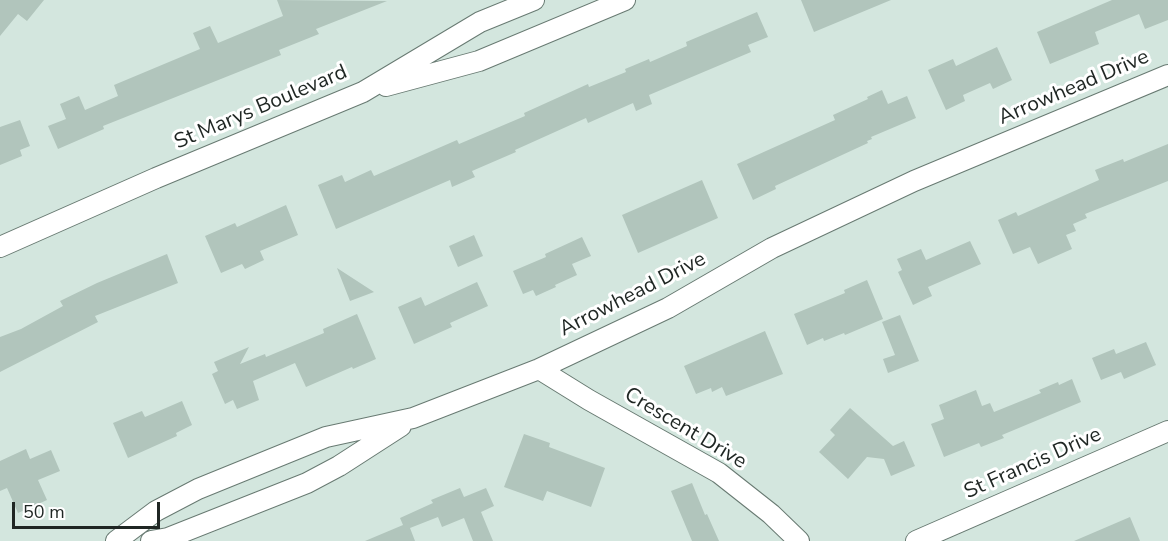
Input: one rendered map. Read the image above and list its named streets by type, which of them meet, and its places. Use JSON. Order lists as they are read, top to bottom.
{
  "streets": {
    "street": [
      "Arrowhead Drive",
      "St Marys Boulevard",
      "Crescent Drive",
      "St Francis Drive"
    ]
  },
  "crossings": [
    ["Arrowhead Drive", "Crescent Drive"]
  ],
  "scale_bar": "50 m"
}
